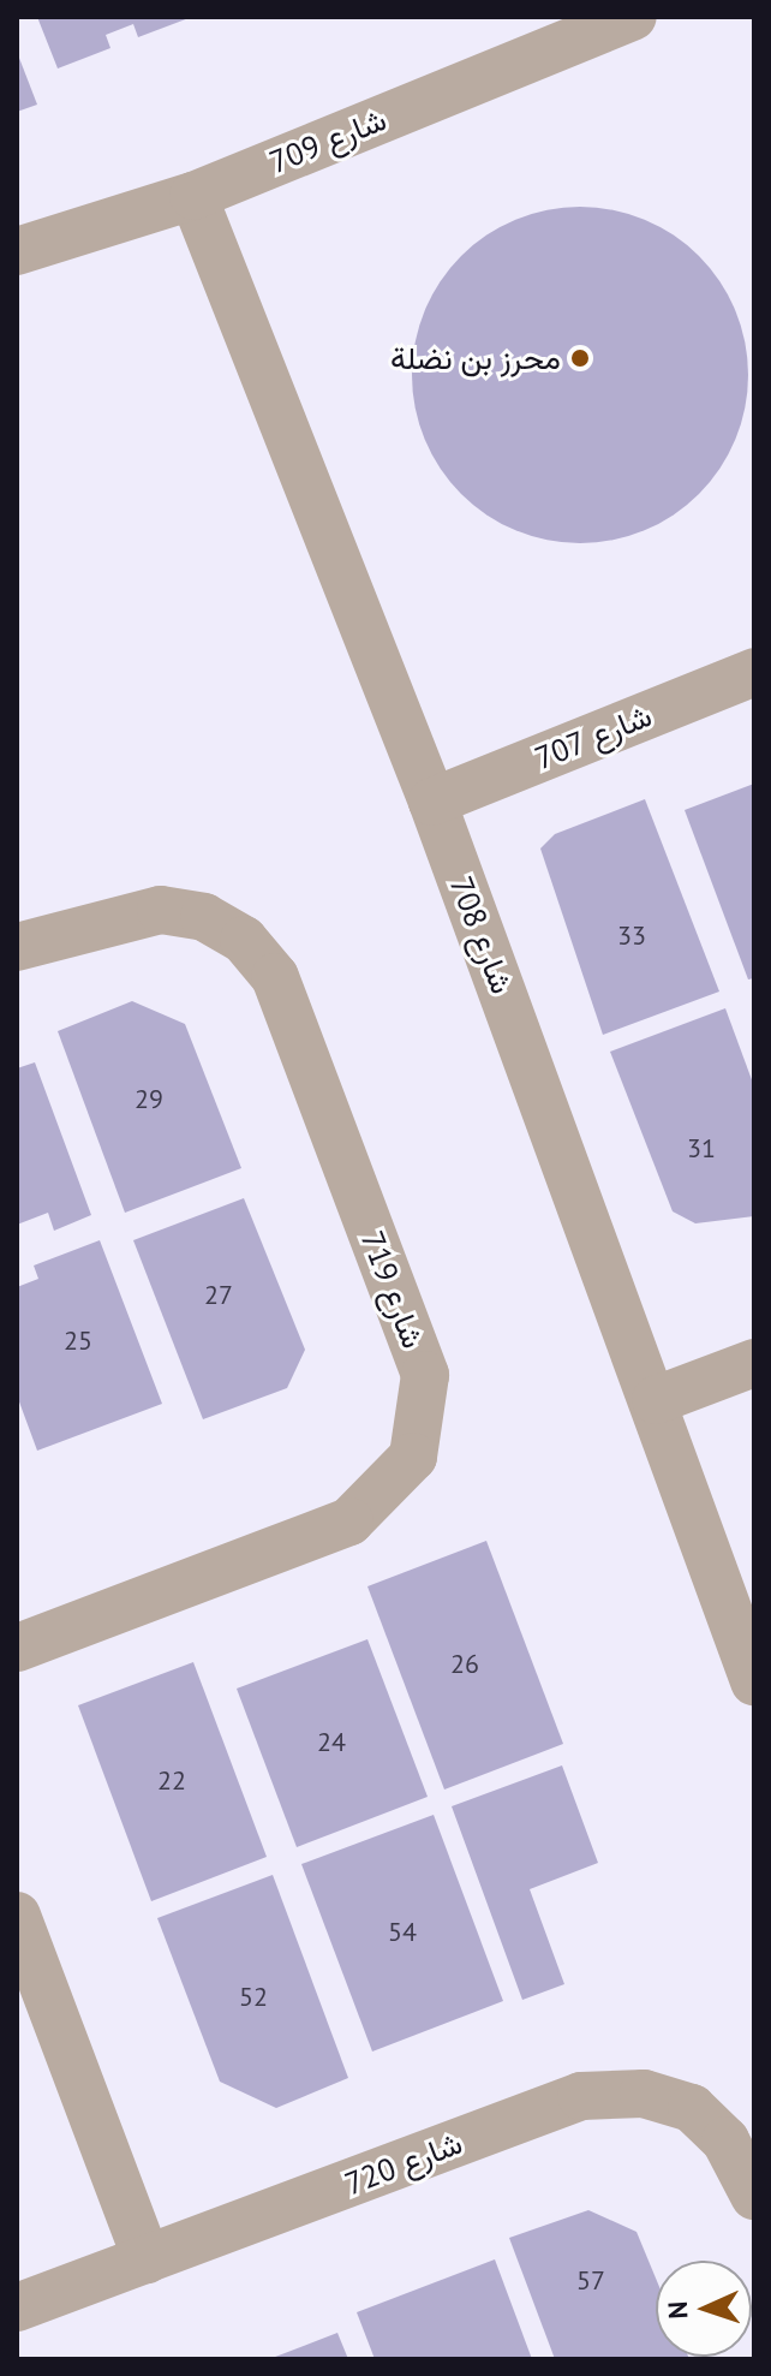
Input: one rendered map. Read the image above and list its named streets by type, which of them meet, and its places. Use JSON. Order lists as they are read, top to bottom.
{
  "streets": {
    "street": [
      "شارع 709",
      "شارع 707",
      "شارع 708",
      "شارع 719",
      "شارع 720"
    ]
  },
  "crossings": [
    ["شارع 709", "شارع 708"],
    ["شارع 707", "شارع 708"]
  ],
  "places": ["محرز بن نضلة"],
  "house_numbers": [
    "33",
    "29",
    "31",
    "27",
    "25",
    "26",
    "24",
    "22",
    "54",
    "52",
    "57"
  ],
  "north": "left"
}
